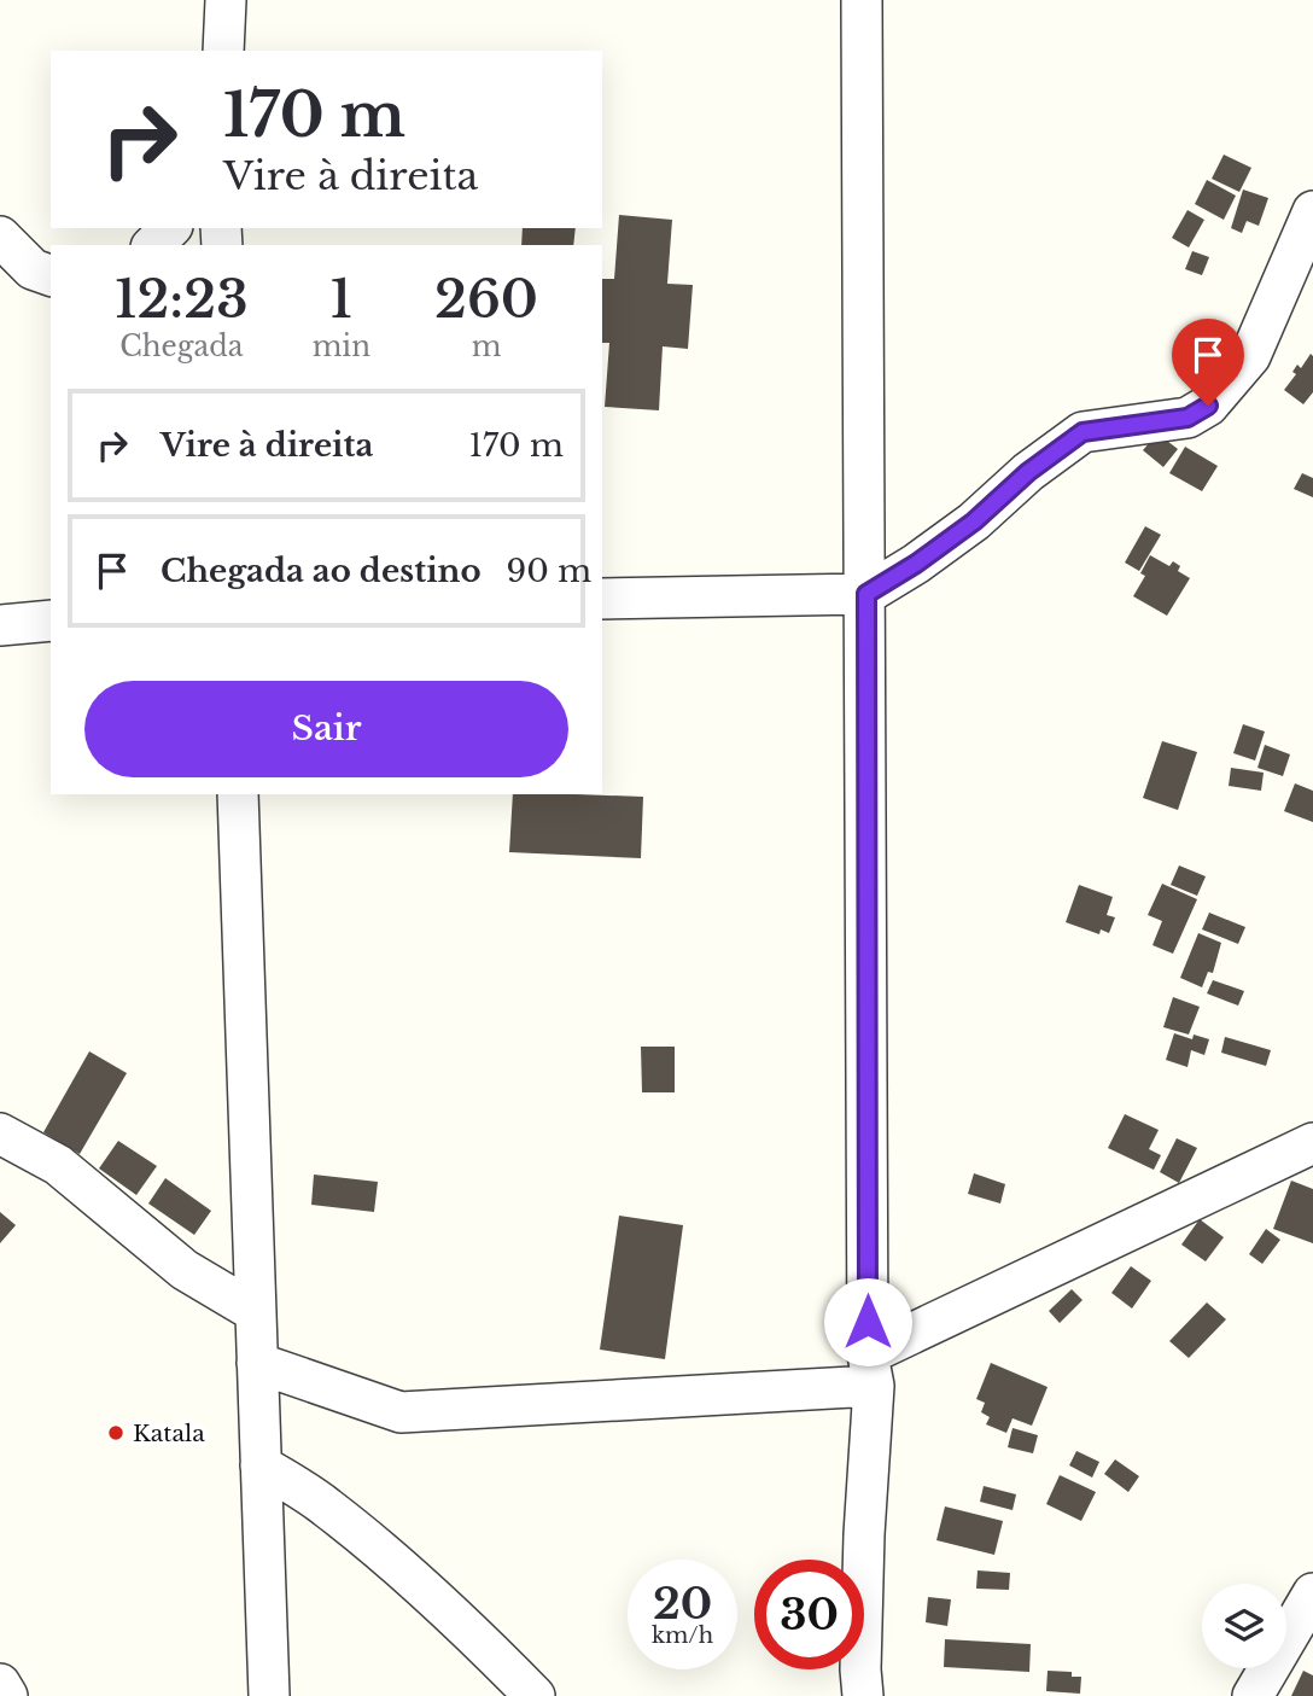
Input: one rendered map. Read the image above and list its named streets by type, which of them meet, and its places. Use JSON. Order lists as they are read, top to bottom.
{
  "places": ["Katala"],
  "page": {
    "turn": ["170 m", "Vire à direita"],
    "eta": [
      "12:23",
      "Chegada",
      "1",
      "min",
      "260",
      "m"
    ],
    "list": [
      {
        "name": "Vire à direita",
        "value": "170 m"
      },
      {
        "name": "Chegada ao destino",
        "value": "90 m"
      }
    ],
    "buttons": "Sair",
    "speed": "20 km/h",
    "limit": "30"
  }
}
